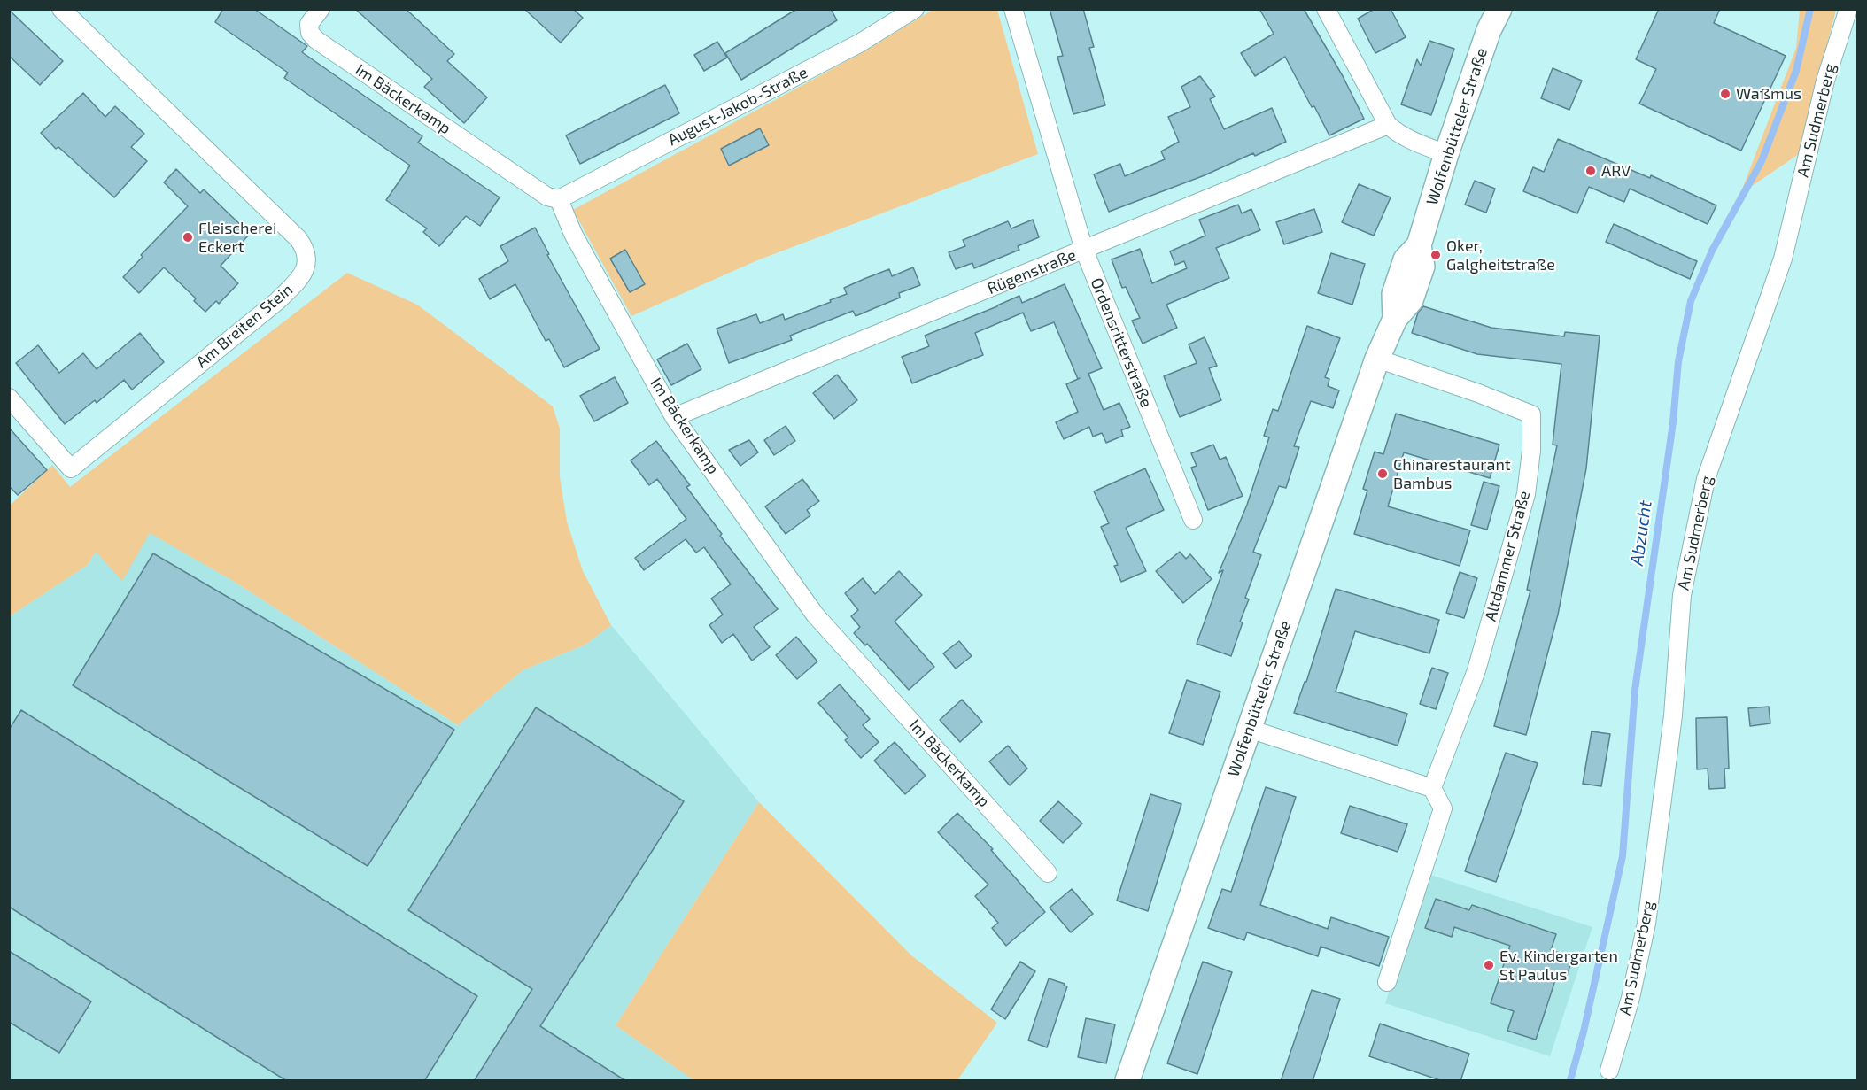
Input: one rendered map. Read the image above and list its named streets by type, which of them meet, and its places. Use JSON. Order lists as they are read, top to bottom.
{
  "streets": {
    "main road": ["Wolfenbütteler Straße"],
    "street": [
      "Im Bäckerkamp",
      "August-Jakob-Straße",
      "Am Sudmerberg",
      "Rügenstraße",
      "Am Breiten Stein",
      "Ordensritterstraße",
      "Altdammer Straße"
    ]
  },
  "crossings": [
    ["Im Bäckerkamp", "August-Jakob-Straße"],
    ["Im Bäckerkamp", "Rügenstraße"],
    ["Wolfenbütteler Straße", "Altdammer Straße"],
    ["Rügenstraße", "Ordensritterstraße"]
  ],
  "water": ["Abzucht"],
  "places": [
    "Waßmus",
    "ARV",
    "Fleischerei Eckert",
    "Oker, Galgheitstraße",
    "Chinarestaurant Bambus",
    "Ev. Kindergarten St Paulus"
  ]
}
